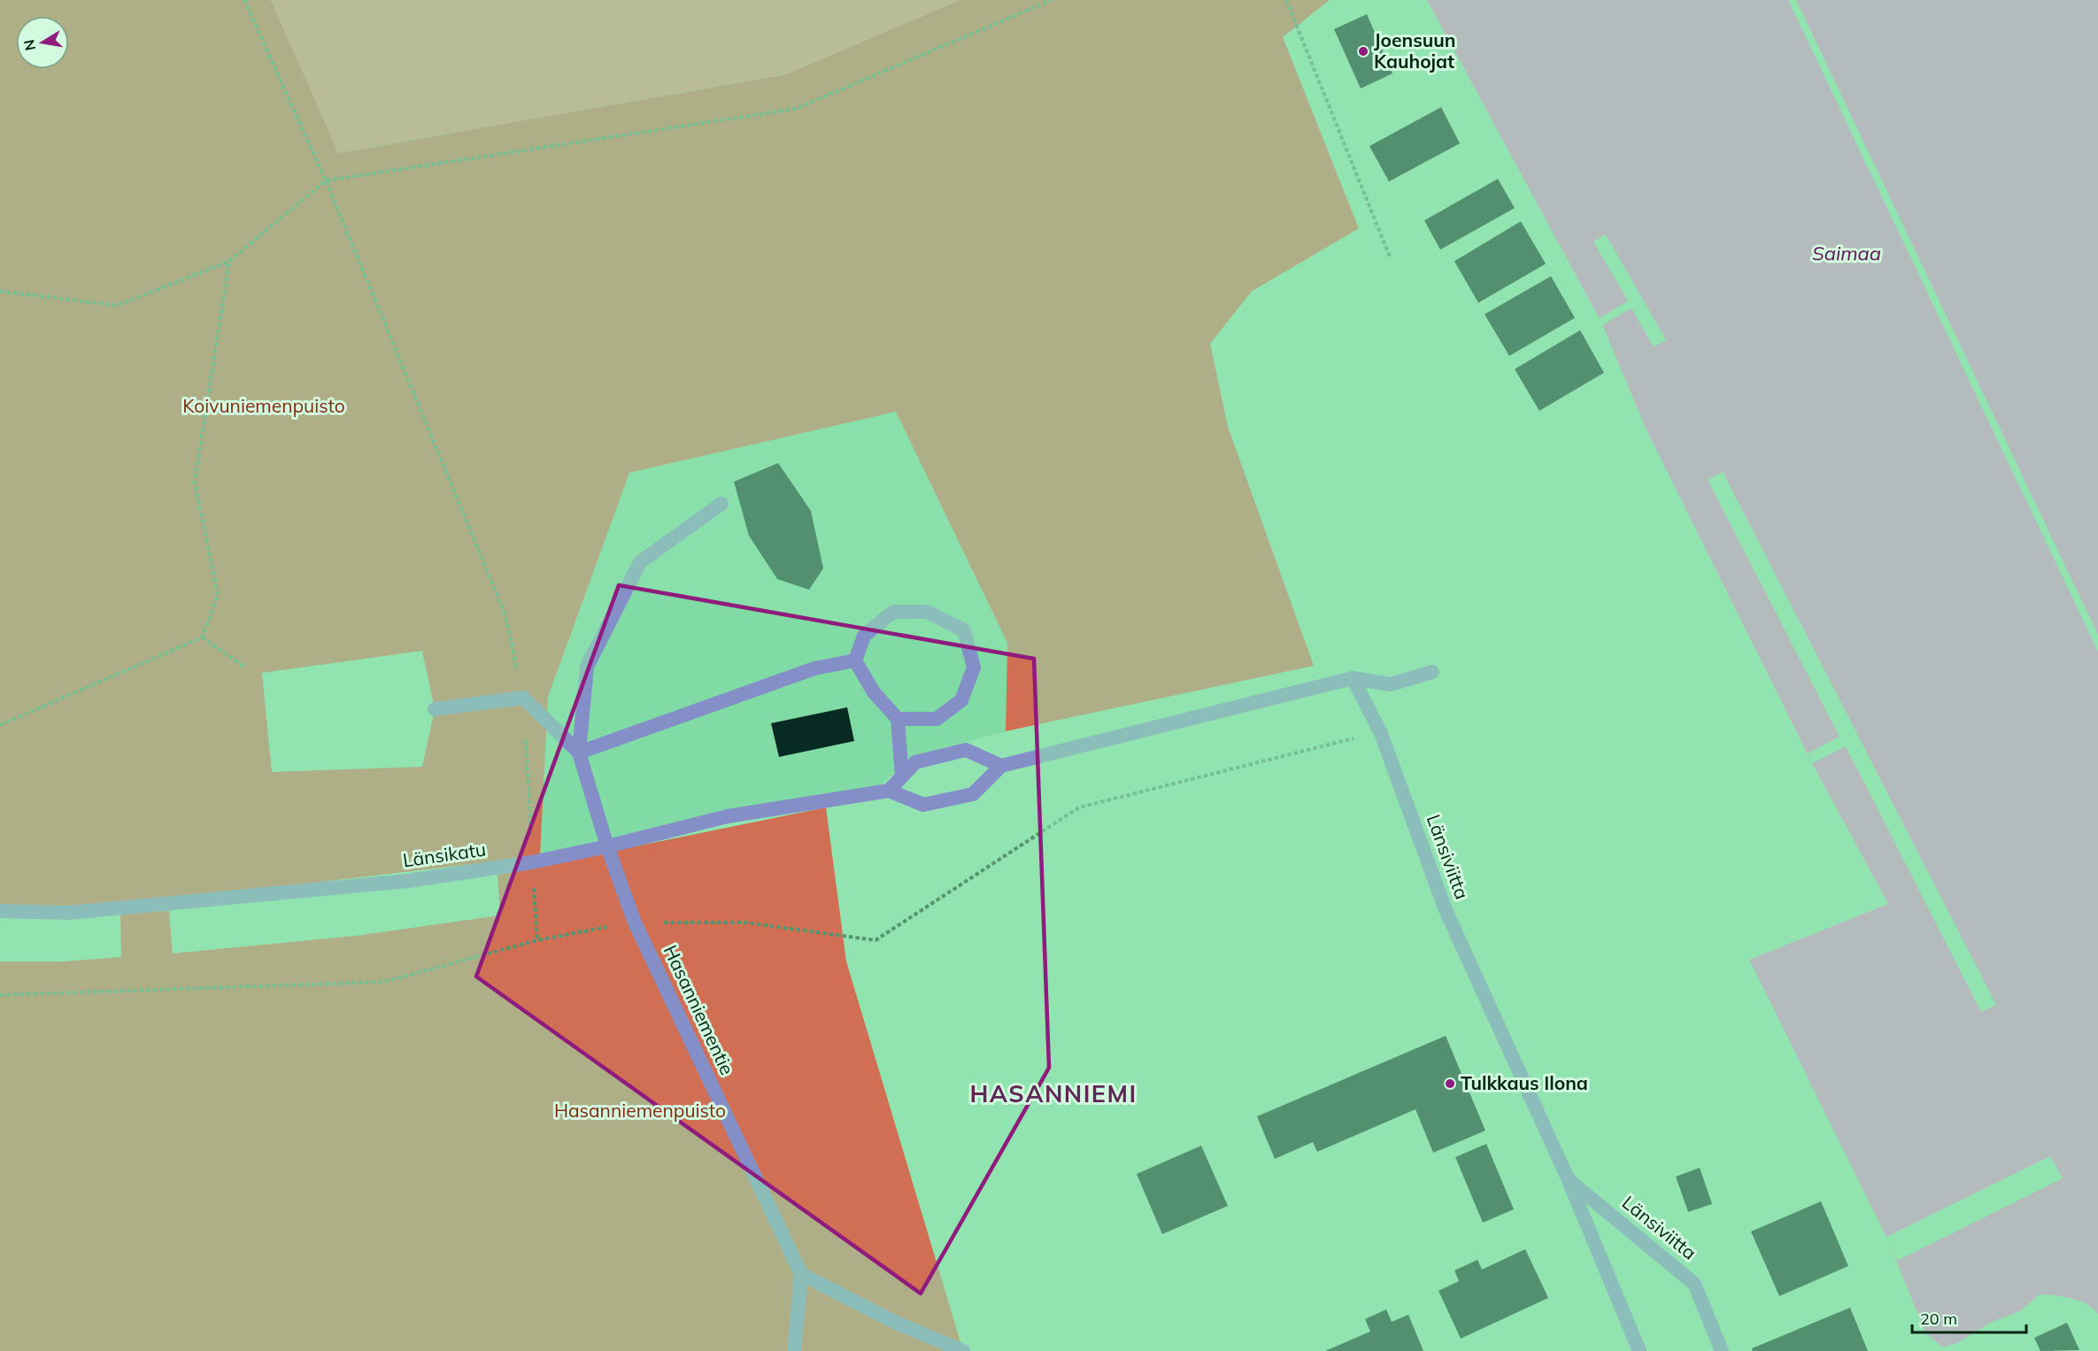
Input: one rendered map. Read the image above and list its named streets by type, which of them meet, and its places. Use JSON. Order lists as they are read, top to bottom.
{
  "streets": {
    "street": ["Länsikatu", "Länsiviitta", "Hasanniementie"]
  },
  "crossings": [
    ["Länsikatu", "Hasanniementie"]
  ],
  "districts": ["HASANNIEMI"],
  "water": ["Saimaa"],
  "parks": ["Koivuniemenpuisto", "Hasanniemenpuisto"],
  "places": ["Joensuun Kauhojat", "Tulkkaus Ilona"],
  "scale_bar": "20 m",
  "north": "left"
}
